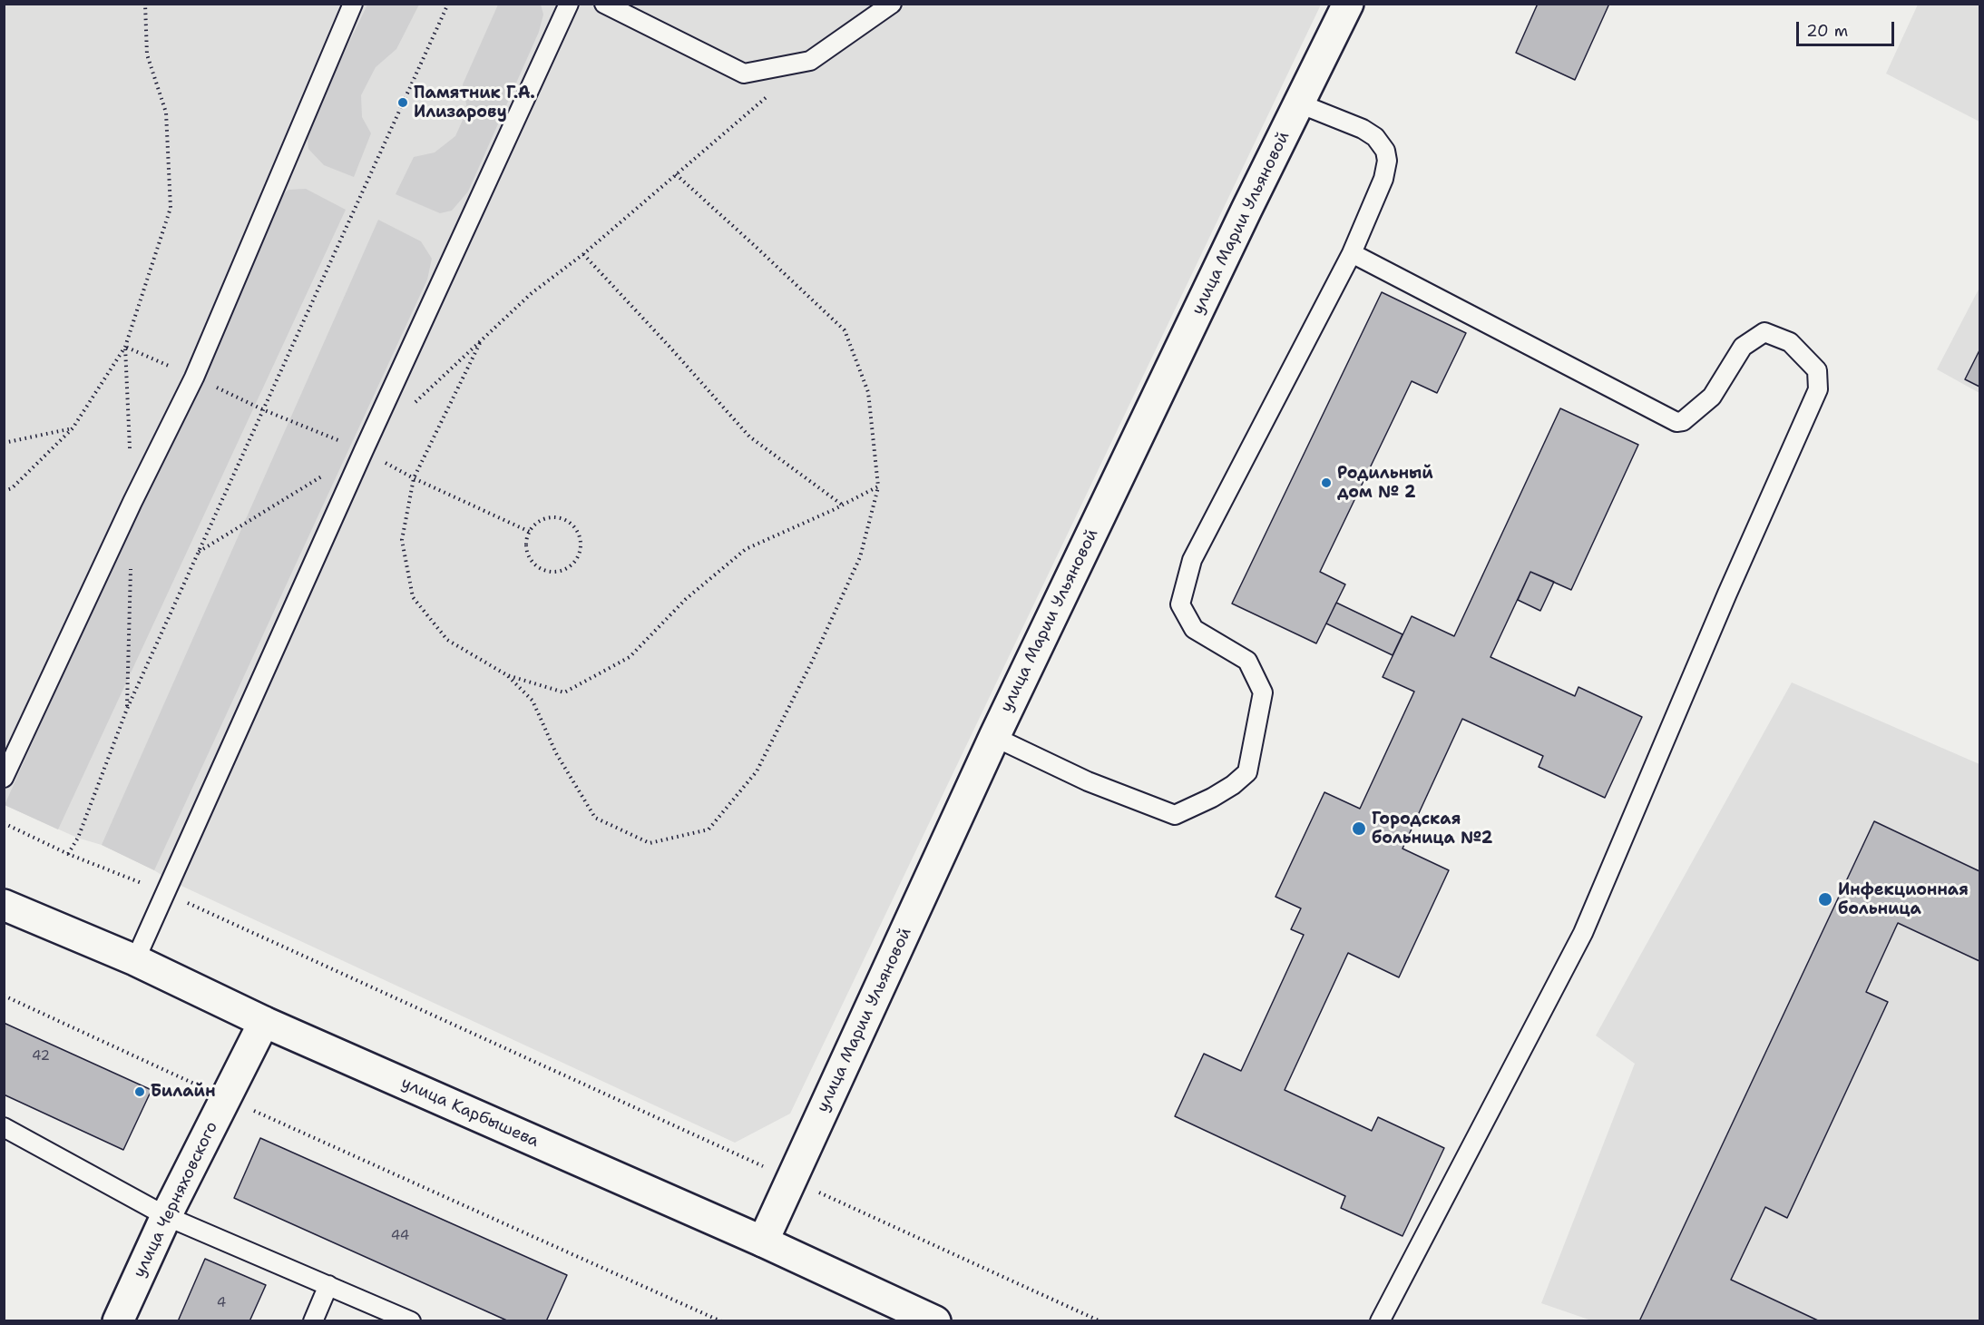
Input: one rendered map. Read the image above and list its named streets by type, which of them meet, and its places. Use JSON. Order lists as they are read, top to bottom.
{
  "streets": {
    "street": ["улица Марии Ульяновой", "улица Карбышева", "улица Черняховского"]
  },
  "crossings": [
    ["улица Марии Ульяновой", "улица Карбышева"],
    ["улица Карбышева", "улица Черняховского"]
  ],
  "places": [
    "Памятник Г.А. Илизарову",
    "Родильный дом № 2",
    "Городская больница №2",
    "Инфекционная больница",
    "Билайн"
  ],
  "house_numbers": ["42", "44", "4"],
  "scale_bar": "20 m"
}
